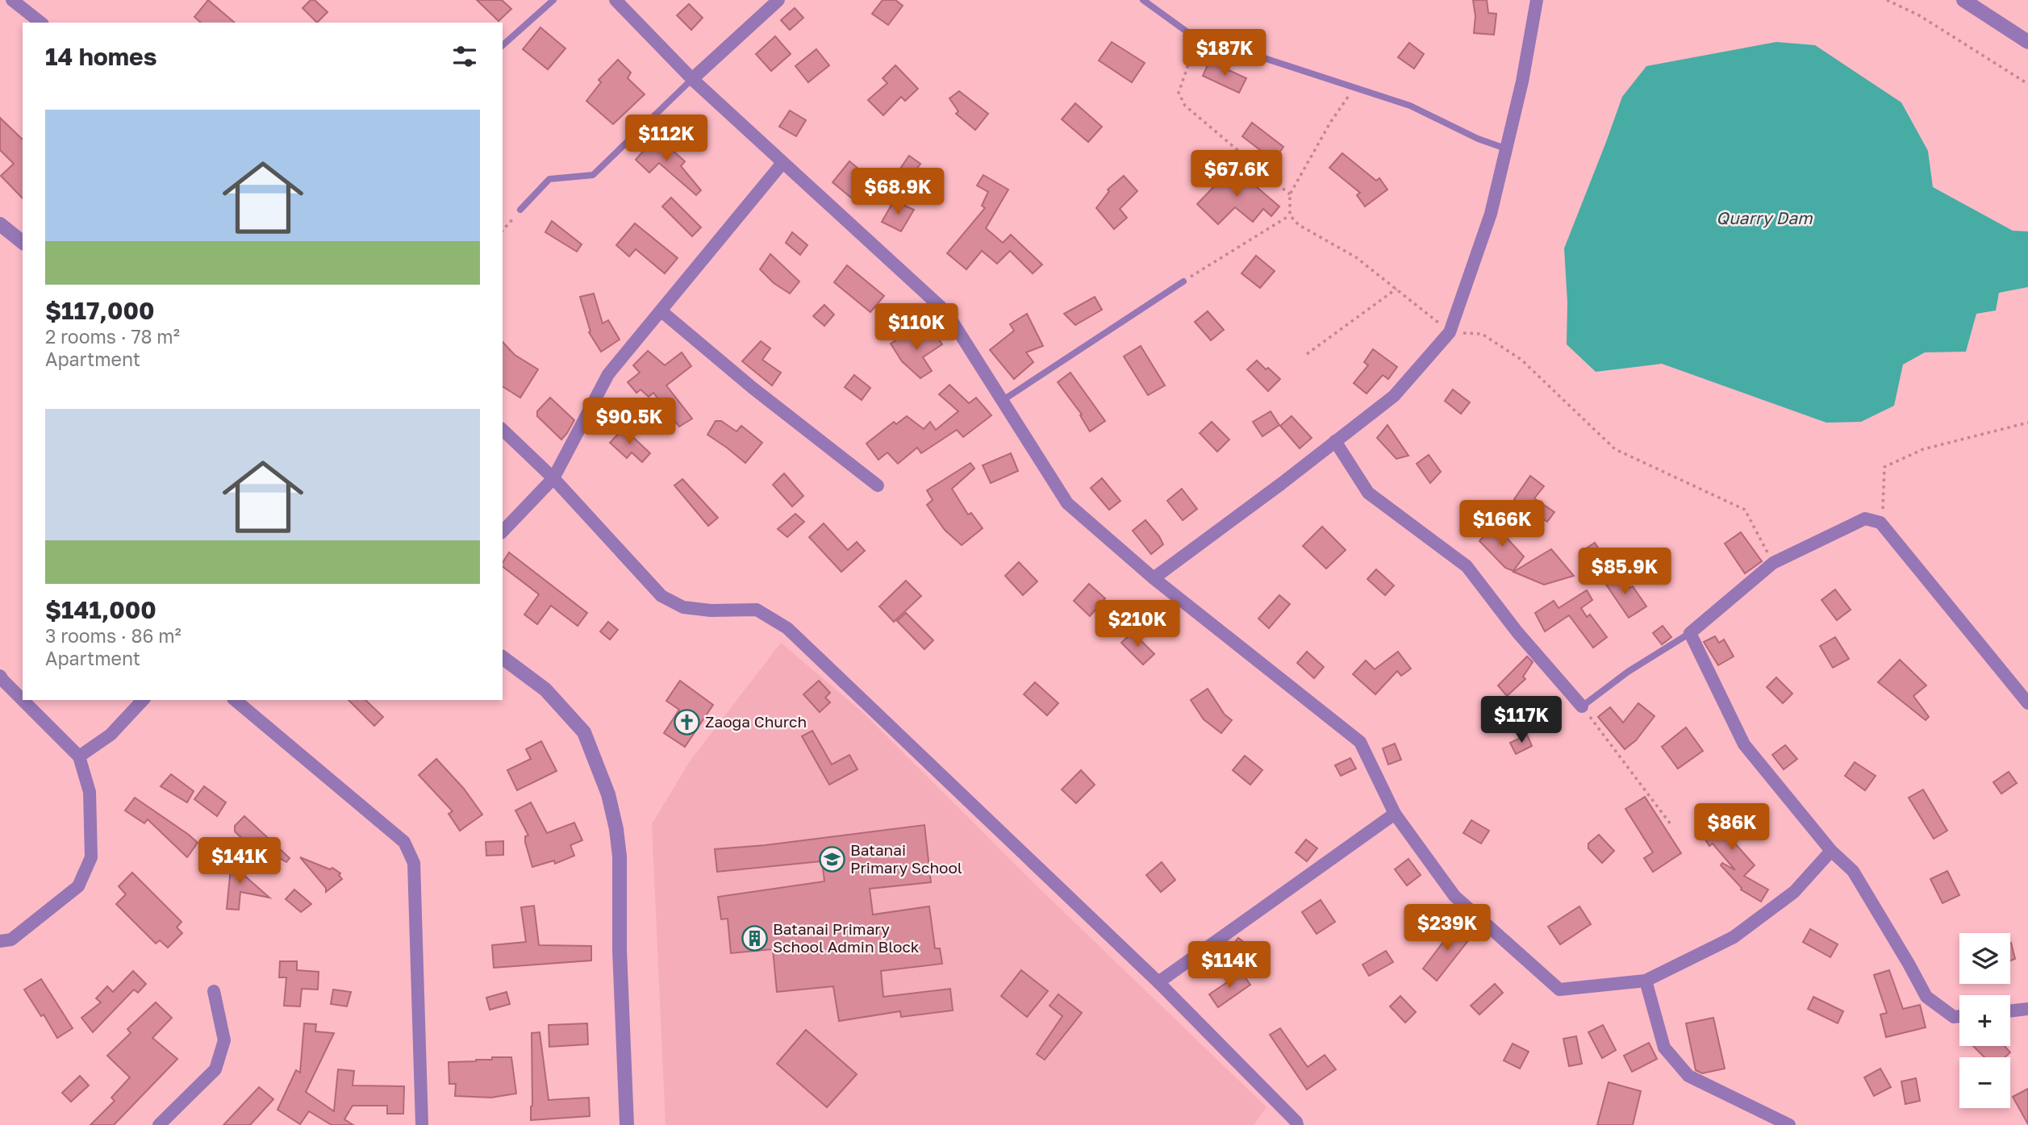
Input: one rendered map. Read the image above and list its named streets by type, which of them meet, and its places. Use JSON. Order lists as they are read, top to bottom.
{
  "water": ["Quarry Dam"],
  "places": {
    "church": ["Zaoga Church"],
    "school or university": ["Batanai Primary School"],
    "building": ["Batanai Primary School Admin Block"]
  },
  "page": {
    "heading": "14 homes",
    "price": [
      "$187K",
      "$112K",
      "$67.6K",
      "$68.9K",
      "$110K",
      "$90.5K",
      "$166K",
      "$85.9K",
      "$210K",
      "$117K",
      "$86K",
      "$141K",
      "$239K",
      "$114K"
    ],
    "list": [
      {
        "name": "$117,000",
        "note": "2 rooms · 78 m² · Apartment"
      },
      {
        "name": "$141,000",
        "note": "3 rooms · 86 m² · Apartment"
      }
    ],
    "map_buttons": ["+", "−"]
  }
}
